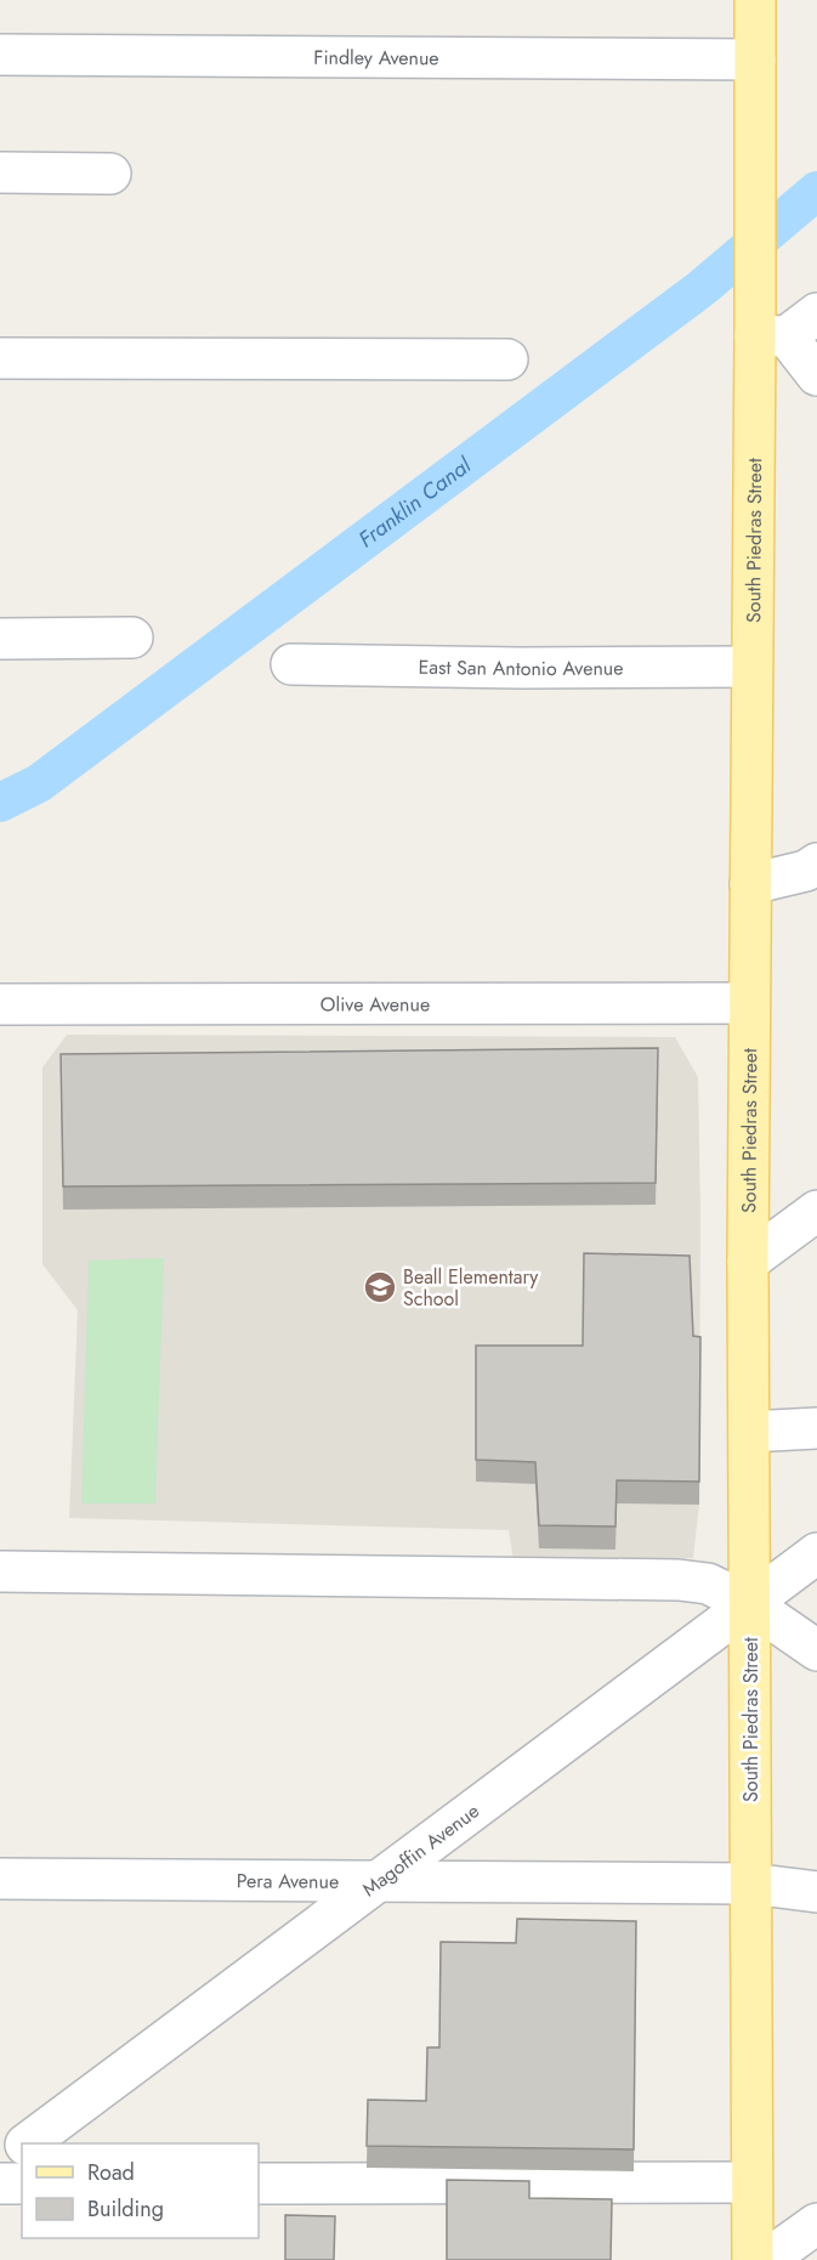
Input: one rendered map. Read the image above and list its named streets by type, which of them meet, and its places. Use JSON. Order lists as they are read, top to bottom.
{
  "streets": {
    "main road": ["South Piedras Street"],
    "street": [
      "Findley Avenue",
      "East San Antonio Avenue",
      "Olive Avenue",
      "Magoffin Avenue",
      "Pera Avenue"
    ]
  },
  "crossings": [
    ["Findley Avenue", "South Piedras Street"],
    ["South Piedras Street", "East San Antonio Avenue"],
    ["South Piedras Street", "Olive Avenue"],
    ["South Piedras Street", "Magoffin Avenue"],
    ["South Piedras Street", "Pera Avenue"],
    ["Magoffin Avenue", "Pera Avenue"]
  ],
  "water": ["Franklin Canal"],
  "places": {
    "school or university": ["Beall Elementary School"]
  },
  "legend": ["Road", "Building"]
}
